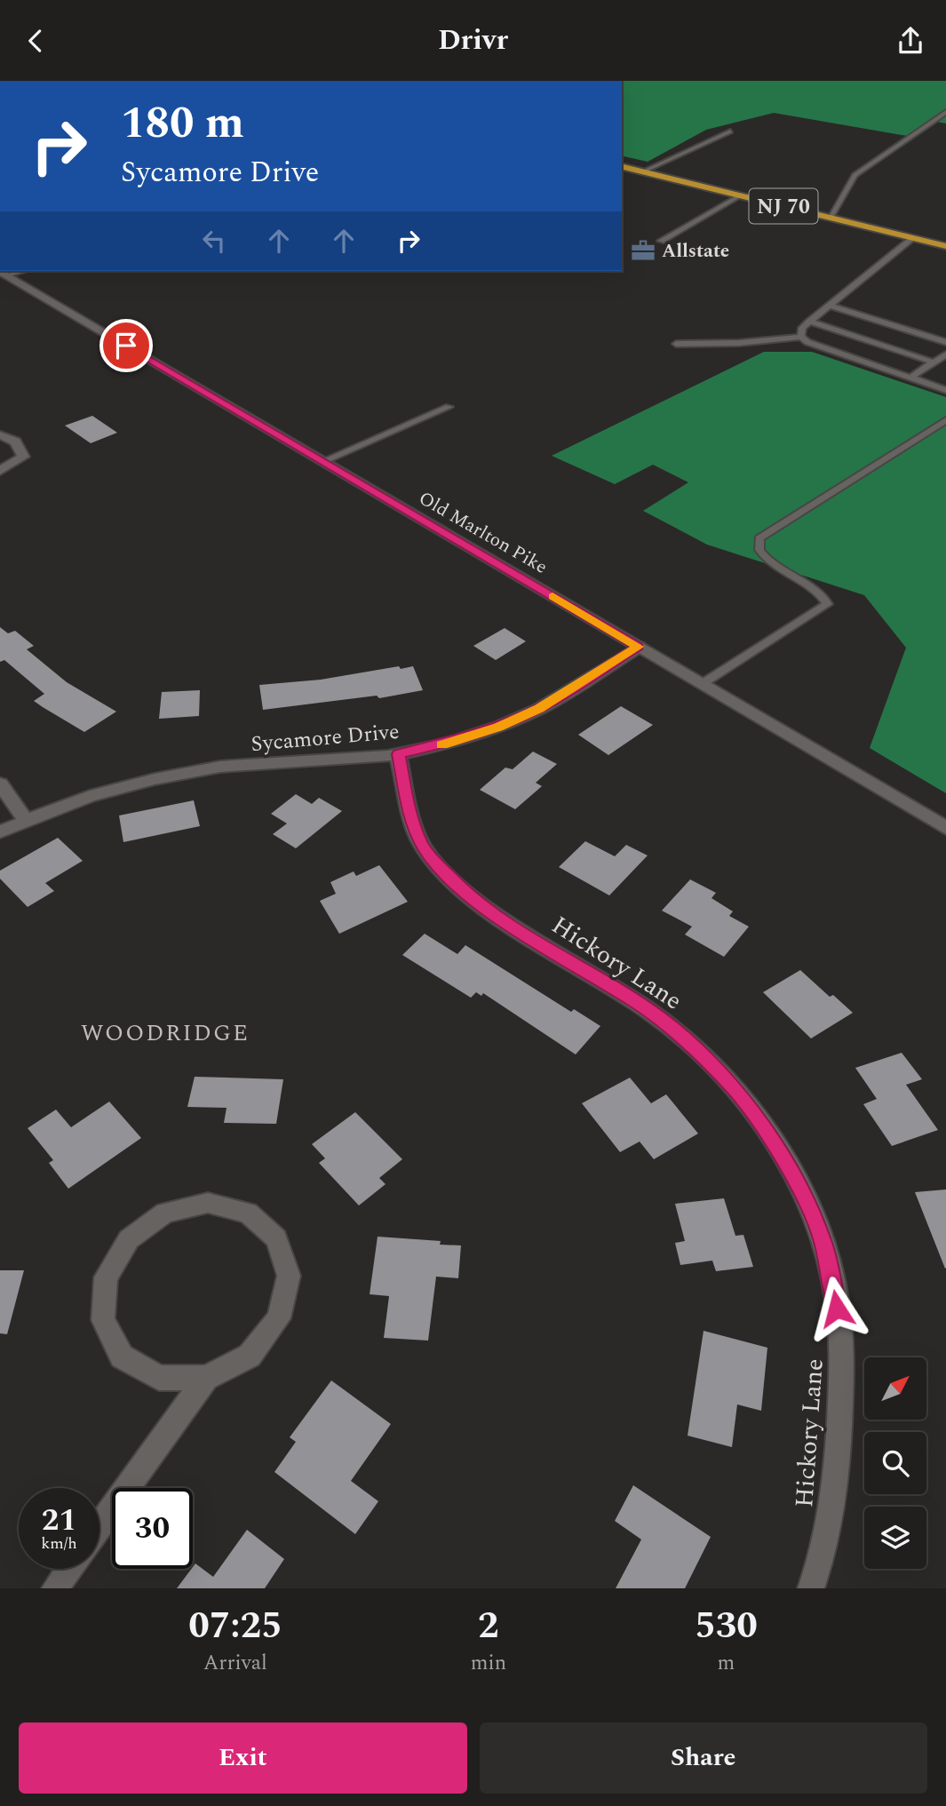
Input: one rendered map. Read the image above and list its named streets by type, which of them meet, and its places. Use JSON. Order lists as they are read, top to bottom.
{
  "streets": {
    "highway": ["NJ 70"],
    "street": ["Old Marlton Pike", "Sycamore Drive", "Hickory Lane"]
  },
  "crossings": [
    ["Old Marlton Pike", "Sycamore Drive"],
    ["Sycamore Drive", "Hickory Lane"]
  ],
  "districts": ["WOODRIDGE"],
  "places": {
    "office": ["Allstate"]
  },
  "north": "top right",
  "page": {
    "header": "Drivr",
    "turn": ["180 m", "Sycamore Drive"],
    "speed": "21 km/h",
    "limit": "30",
    "eta": [
      "07:25",
      "Arrival",
      "2",
      "min",
      "530",
      "m"
    ],
    "buttons": ["Exit", "Share"]
  }
}
